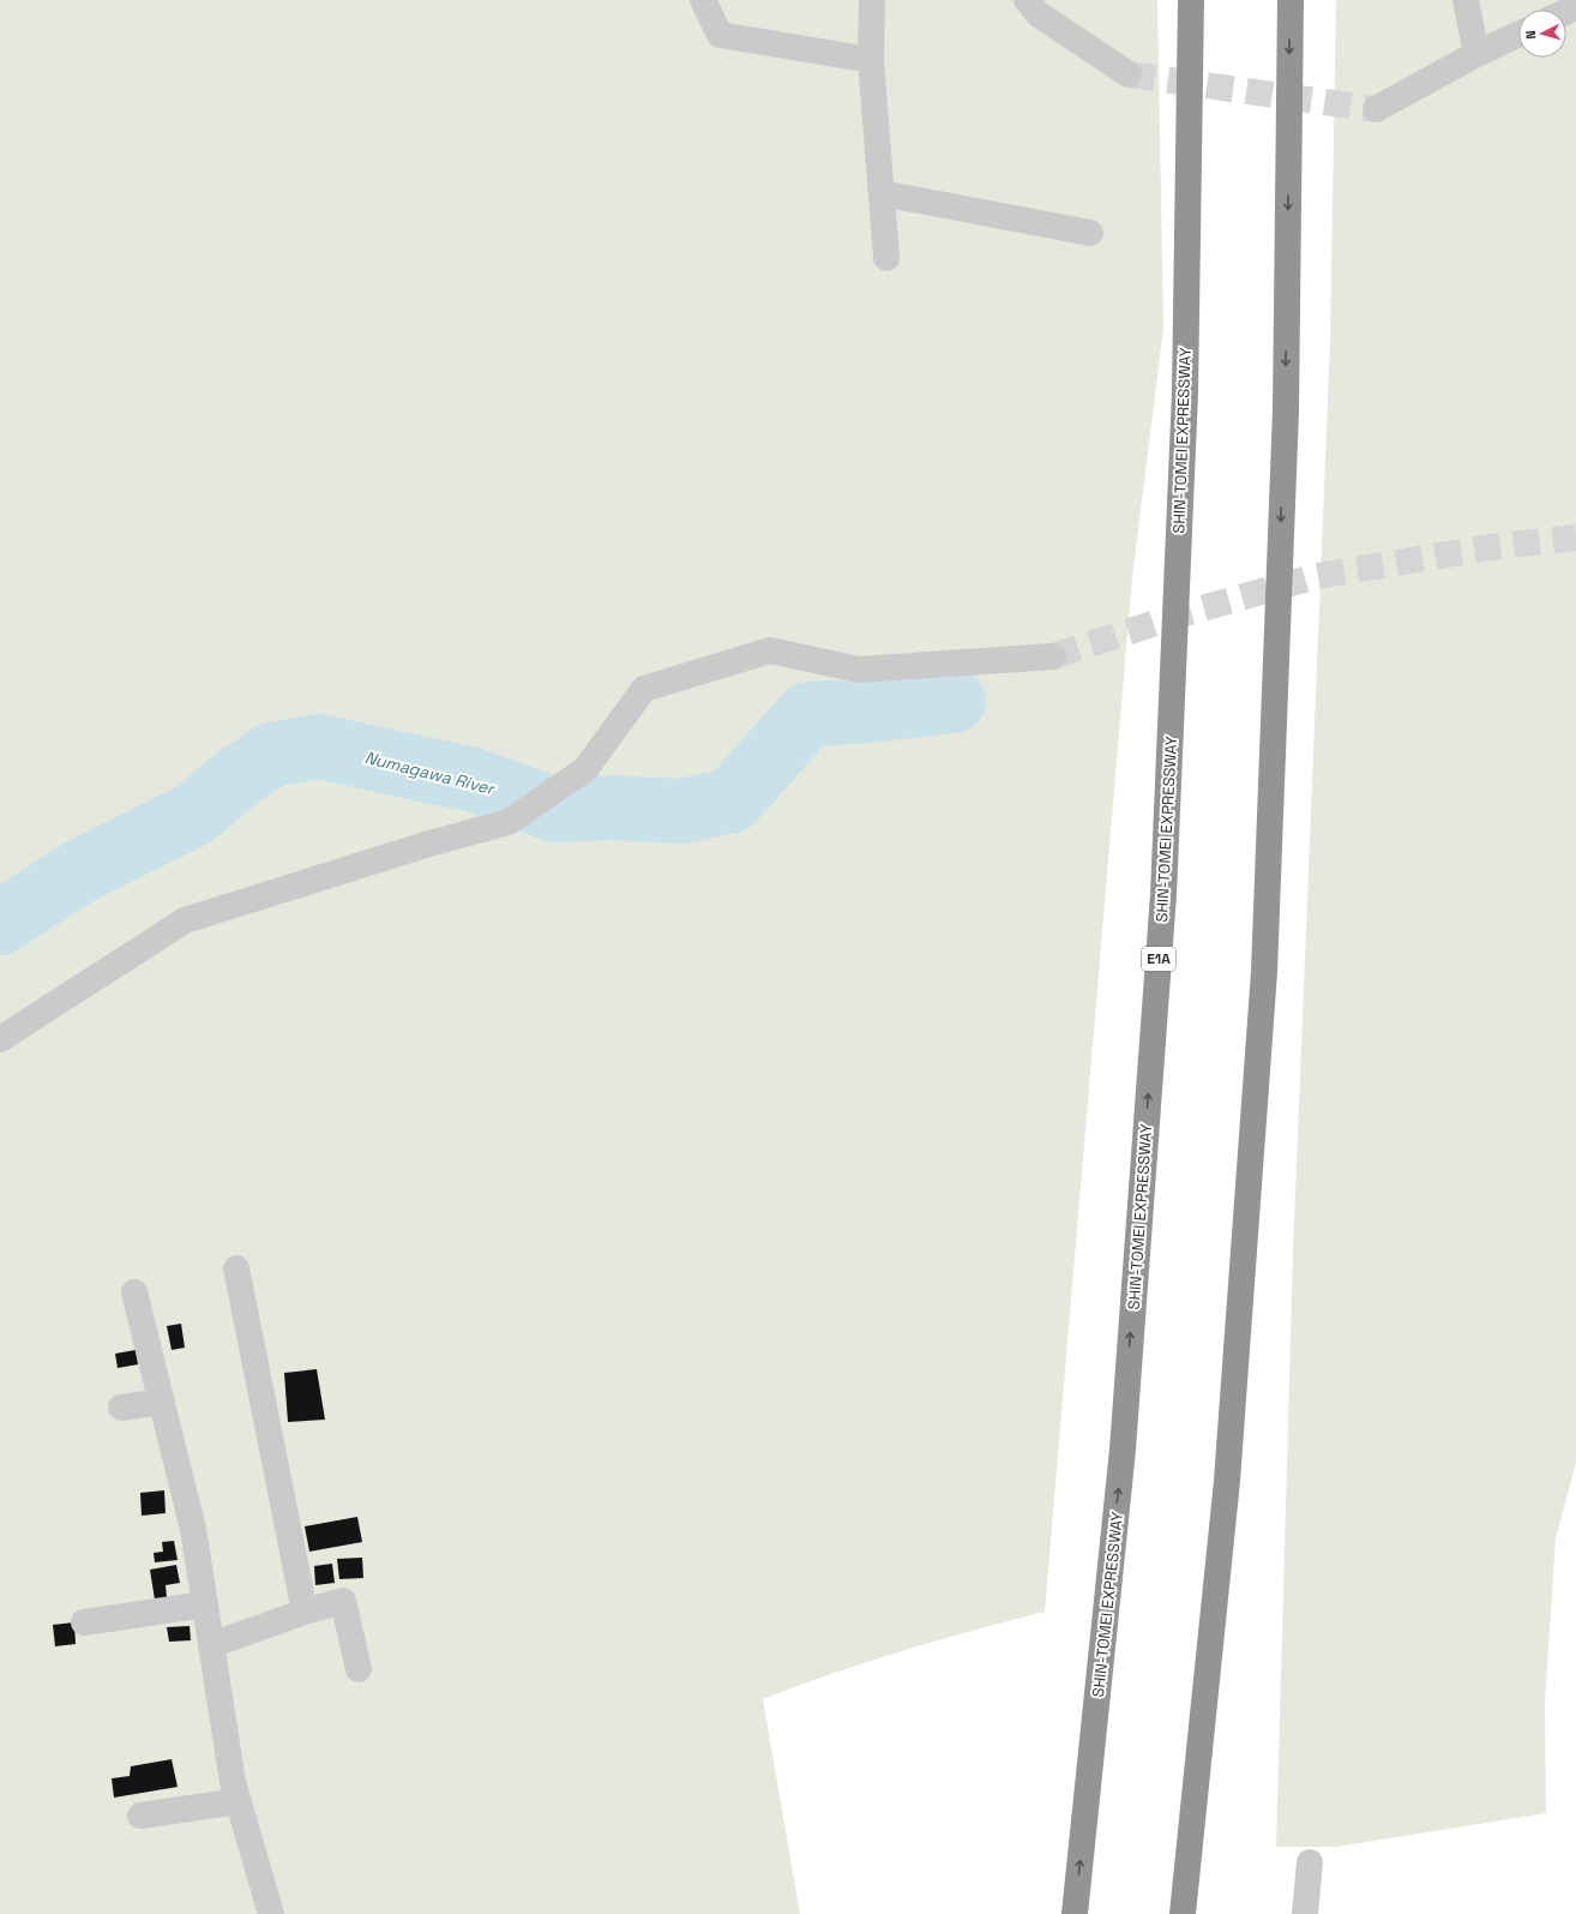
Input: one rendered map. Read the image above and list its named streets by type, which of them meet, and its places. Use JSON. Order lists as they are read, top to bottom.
{
  "streets": {
    "highway": ["SHIN-TOMEI EXPRESSWAY", "E1A"]
  },
  "water": ["Numagawa River"],
  "north": "left"
}
